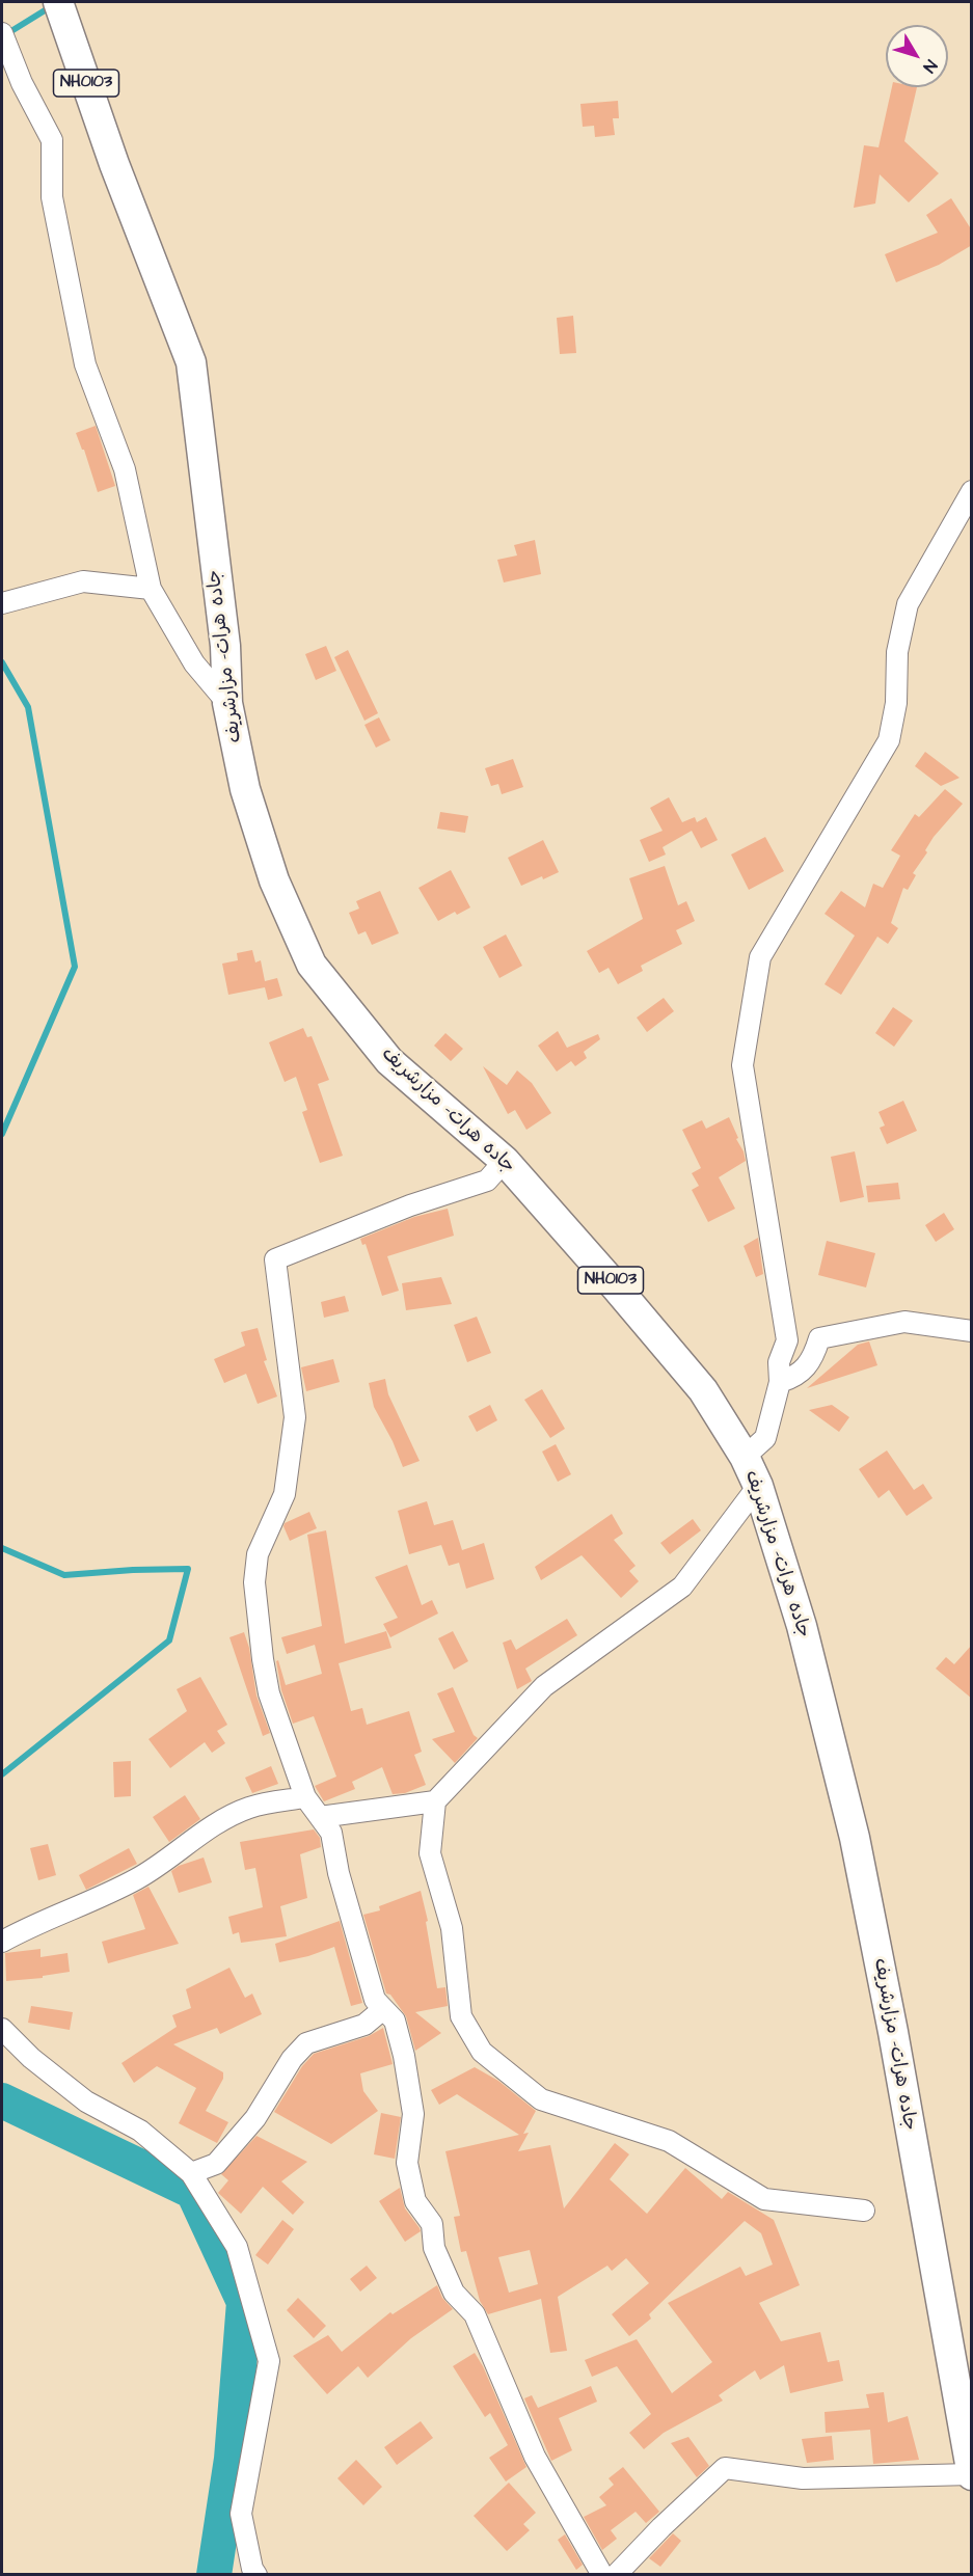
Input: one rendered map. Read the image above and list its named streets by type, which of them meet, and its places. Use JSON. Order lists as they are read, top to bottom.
{
  "streets": {
    "highway": ["NH0103", "جاده هرات- مزارشریف"]
  },
  "north": "bottom right"
}
